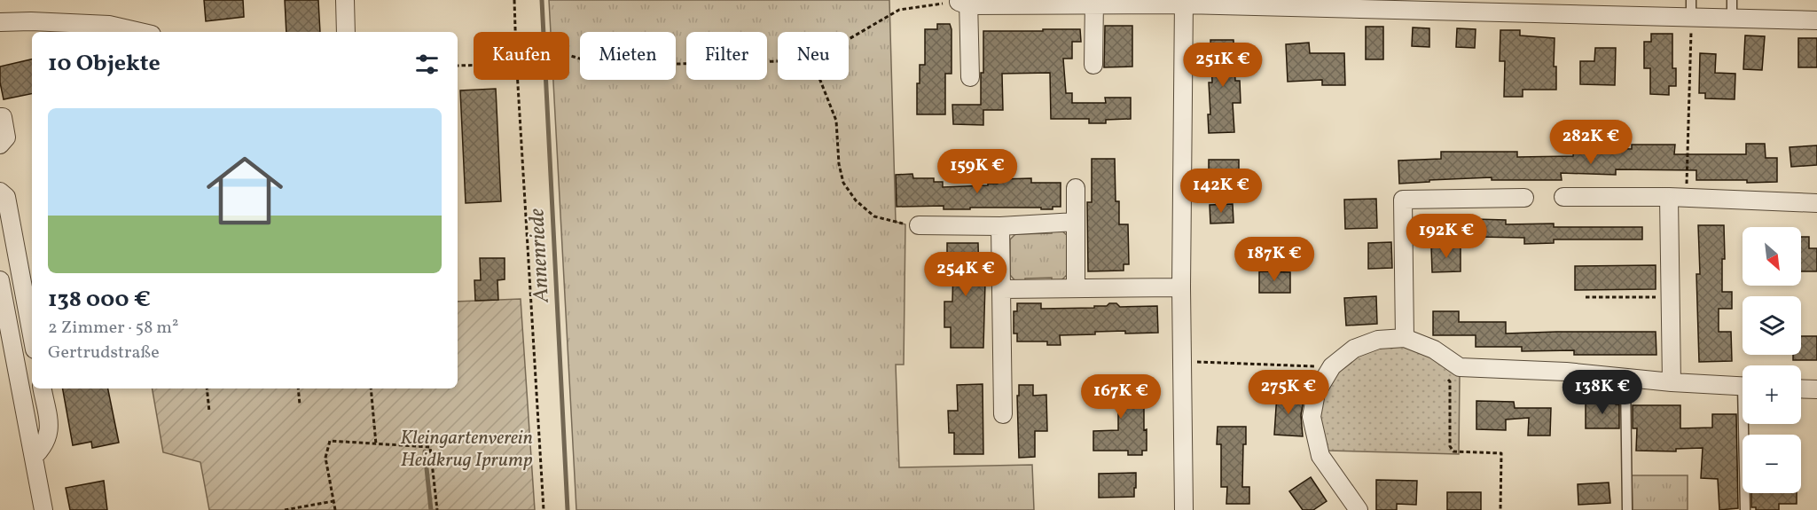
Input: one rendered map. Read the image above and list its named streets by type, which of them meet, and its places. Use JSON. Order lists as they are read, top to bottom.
{
  "water": ["Annenriede"],
  "parks": ["Kleingartenverein Heidkrug Iprump"],
  "north": "bottom right",
  "page": {
    "chip": [
      "Kaufen",
      "Mieten",
      "Filter",
      "Neu"
    ],
    "heading": "10 Objekte",
    "price": [
      "251K €",
      "282K €",
      "159K €",
      "142K €",
      "192K €",
      "187K €",
      "254K €",
      "275K €",
      "138K €",
      "167K €"
    ],
    "list": [
      {
        "name": "138 000 €",
        "note": "2 Zimmer · 58 m² · Gertrudstraße"
      }
    ],
    "map_buttons": ["+", "−"]
  }
}
